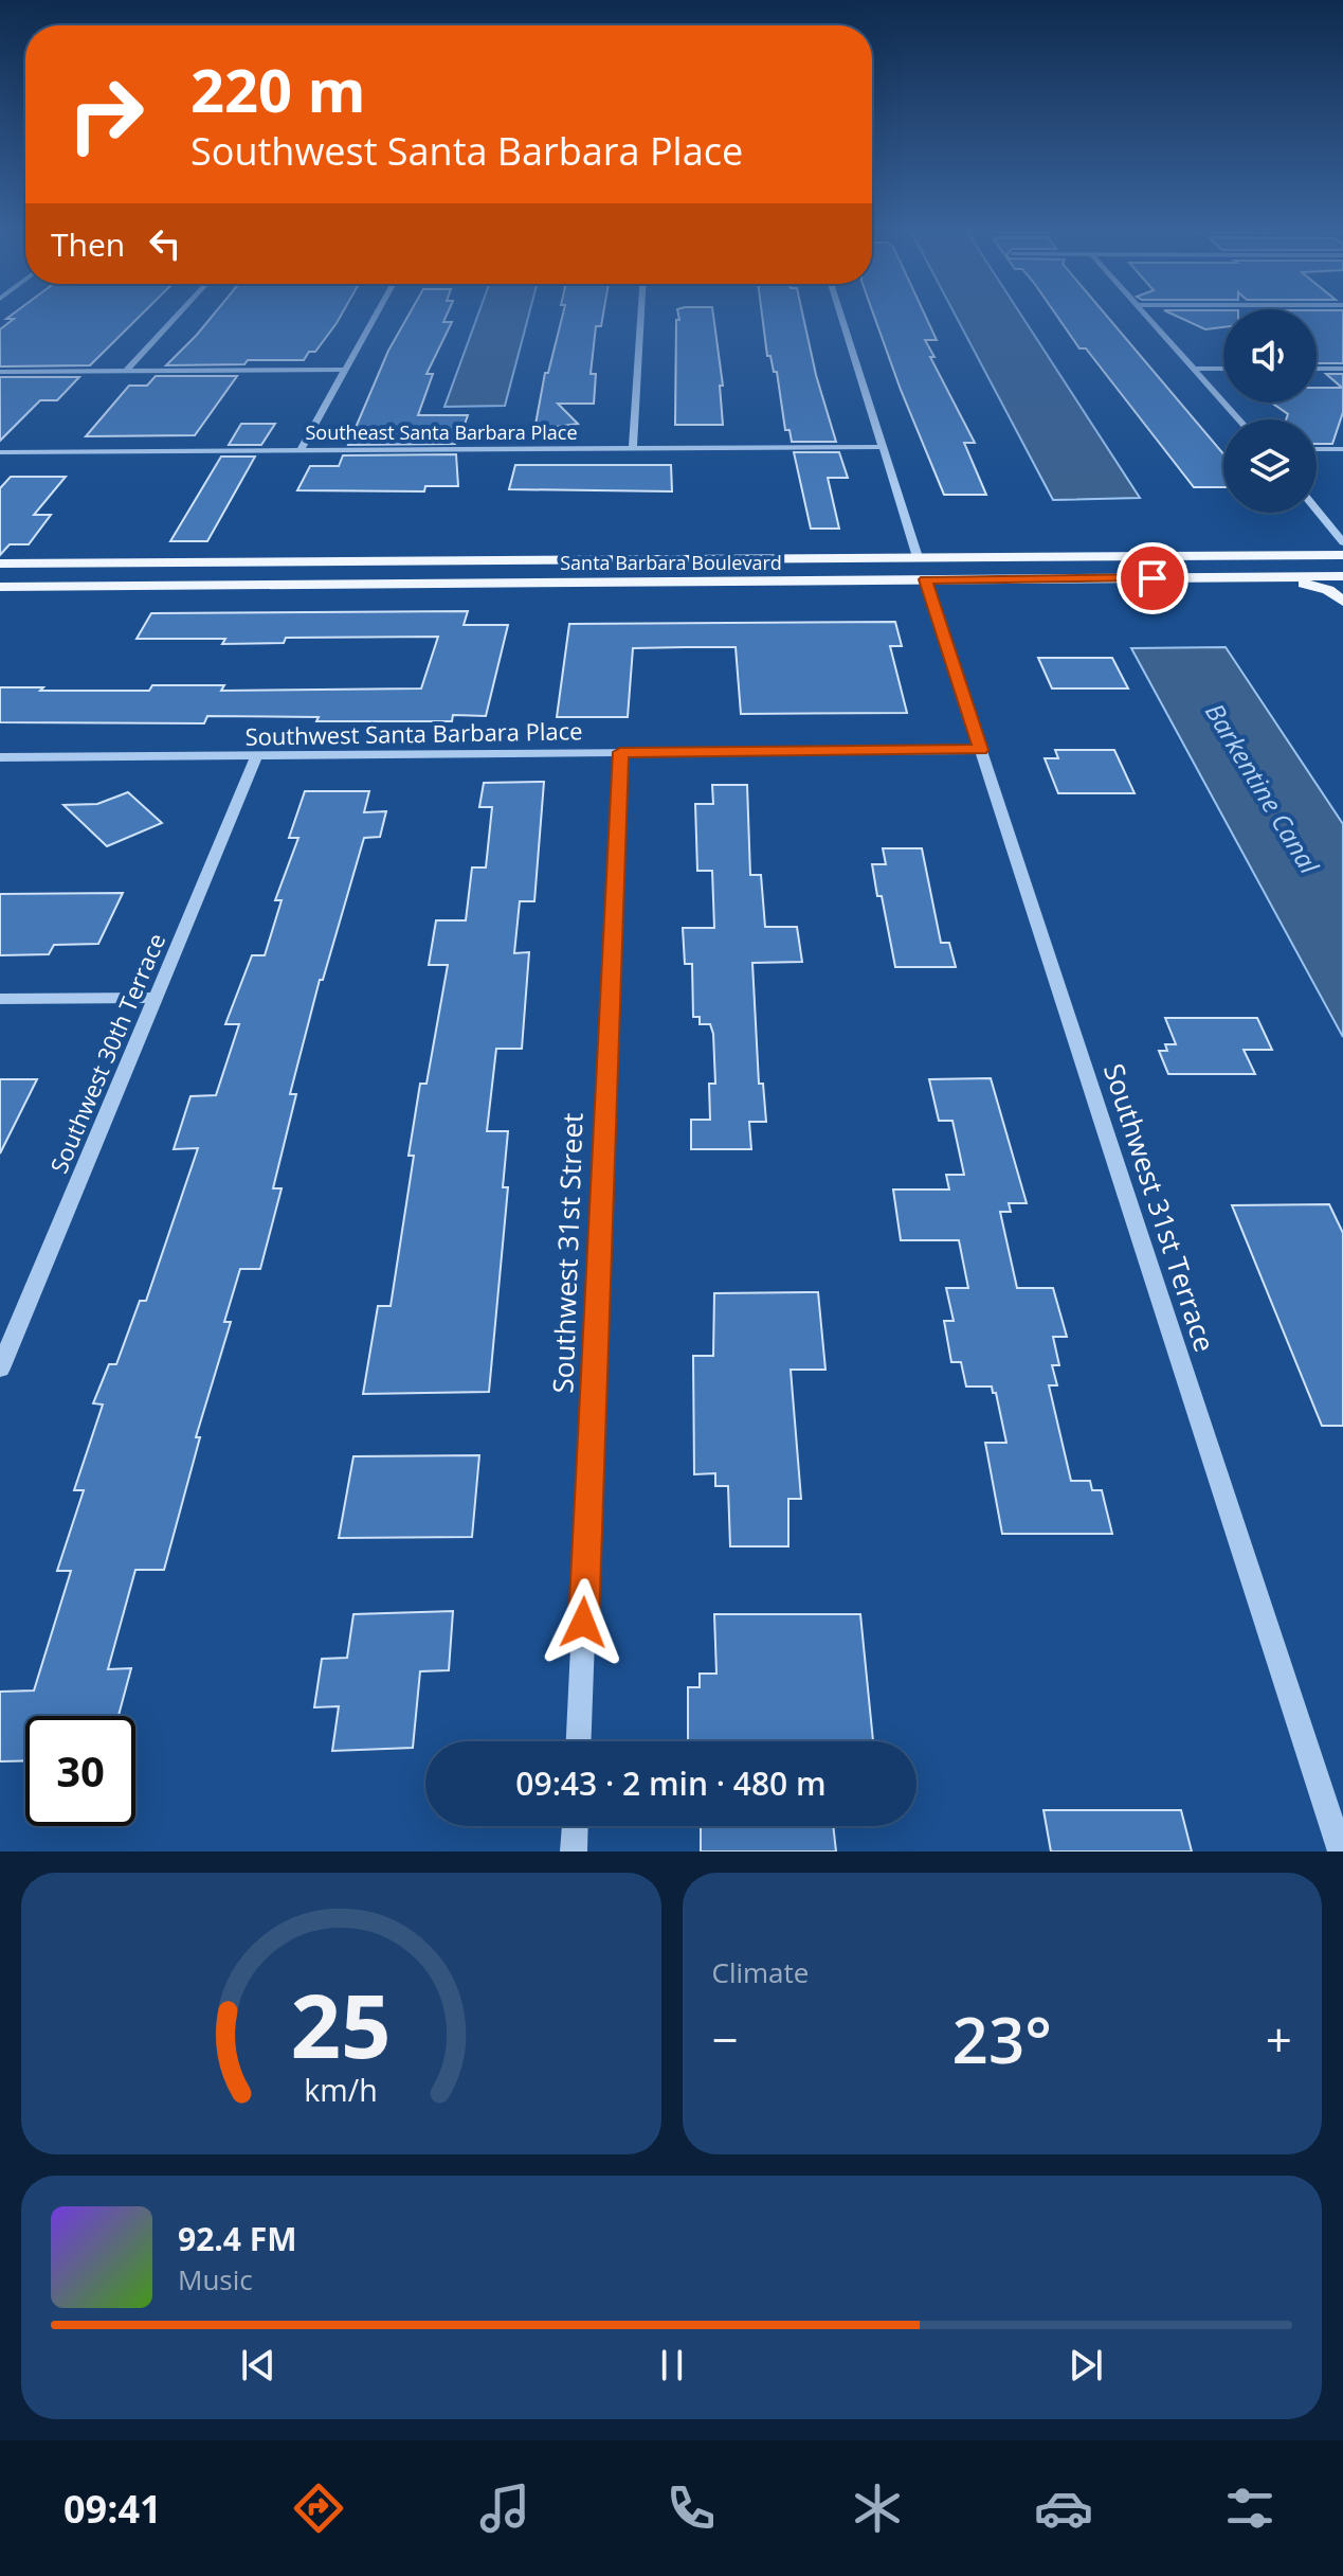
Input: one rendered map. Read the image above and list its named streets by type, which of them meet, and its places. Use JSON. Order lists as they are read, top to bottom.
{
  "streets": {
    "main road": ["Santa Barbara Boulevard"],
    "street": [
      "Southeast Santa Barbara Place",
      "Southwest Santa Barbara Place",
      "Southwest 30th Terrace",
      "Southwest 31st Terrace",
      "Southwest 31st Street"
    ]
  },
  "crossings": [
    ["Santa Barbara Boulevard", "Southwest 31st Terrace"],
    ["Southwest Santa Barbara Place", "Southwest 30th Terrace"],
    ["Southwest Santa Barbara Place", "Southwest 31st Terrace"],
    ["Southwest Santa Barbara Place", "Southwest 31st Street"]
  ],
  "water": ["Barkentine Canal"],
  "page": {
    "turn": ["220 m", "Southwest Santa Barbara Place"],
    "then": "Then",
    "limit": "30",
    "trip": "09:43 · 2 min · 480 m",
    "tile": "Climate",
    "heat": ["−", "23°", "+"],
    "song": ["92.4 FM", "Music"],
    "tabs": "09:41",
    "gauge": ["25", "km/h"]
  }
}
